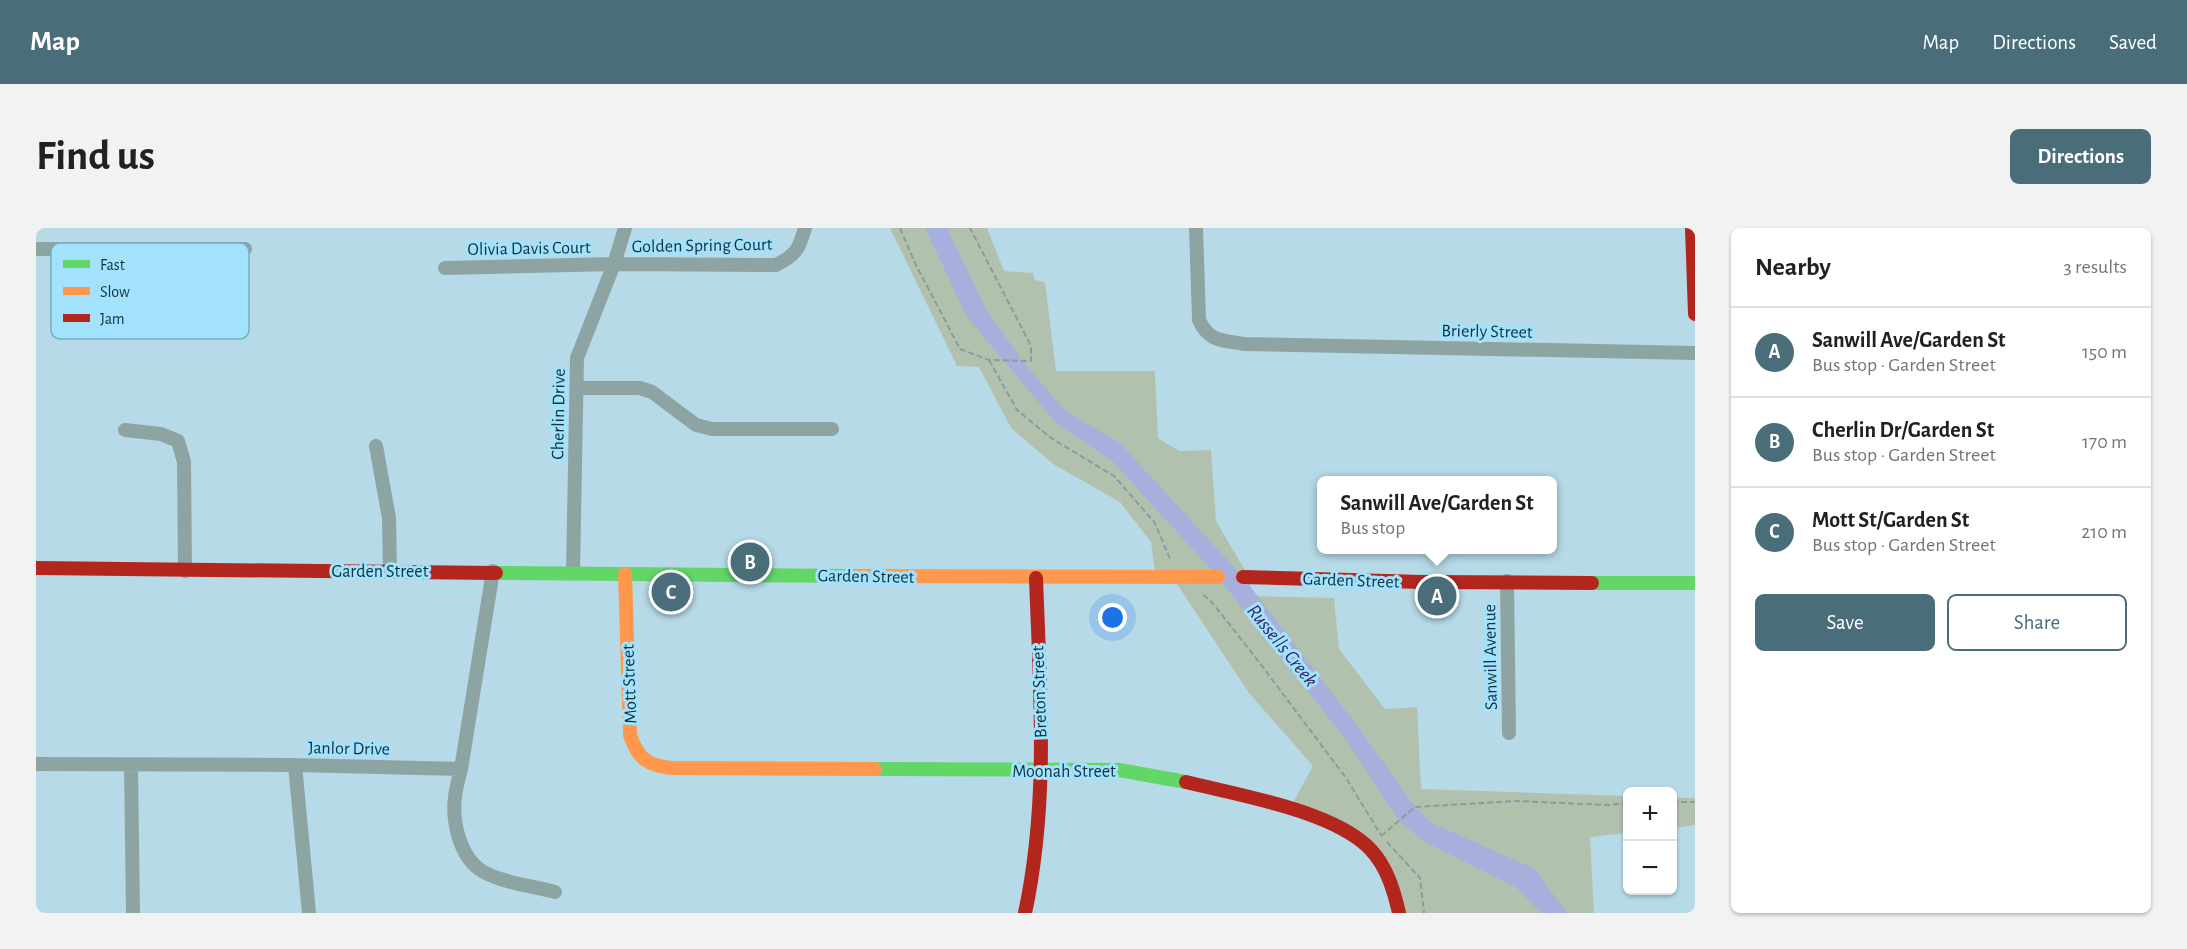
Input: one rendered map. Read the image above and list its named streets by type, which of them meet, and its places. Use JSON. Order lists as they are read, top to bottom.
{
  "streets": {
    "street": [
      "Golden Spring Court",
      "Olivia Davis Court",
      "Brierly Street",
      "Cherlin Drive",
      "Garden Street",
      "Sanwill Avenue",
      "Mott Street",
      "Breton Street",
      "Janlor Drive",
      "Moonah Street"
    ]
  },
  "crossings": [
    ["Golden Spring Court", "Olivia Davis Court"],
    ["Golden Spring Court", "Cherlin Drive"],
    ["Olivia Davis Court", "Cherlin Drive"],
    ["Cherlin Drive", "Garden Street"],
    ["Garden Street", "Sanwill Avenue"],
    ["Garden Street", "Mott Street"],
    ["Garden Street", "Breton Street"],
    ["Mott Street", "Moonah Street"],
    ["Breton Street", "Moonah Street"]
  ],
  "water": ["Russells Creek"],
  "legend": ["Fast", "Slow", "Jam"],
  "page": {
    "header": "Map",
    "nav": ["Map", "Directions", "Saved"],
    "buttons": [
      "Directions",
      ["Save", "Share"]
    ],
    "title": "Find us",
    "heading": ["Nearby", "3 results"],
    "list": [
      {
        "mark": "A",
        "name": "Sanwill Ave/Garden St",
        "note": "Bus stop · Garden Street",
        "value": "150 m"
      },
      {
        "mark": "B",
        "name": "Cherlin Dr/Garden St",
        "note": "Bus stop · Garden Street",
        "value": "170 m"
      },
      {
        "mark": "C",
        "name": "Mott St/Garden St",
        "note": "Bus stop · Garden Street",
        "value": "210 m"
      }
    ],
    "popup": ["Sanwill Ave/Garden St", "Bus stop"],
    "pins": ["B", "C", "A"],
    "map_buttons": ["+", "−"]
  }
}
